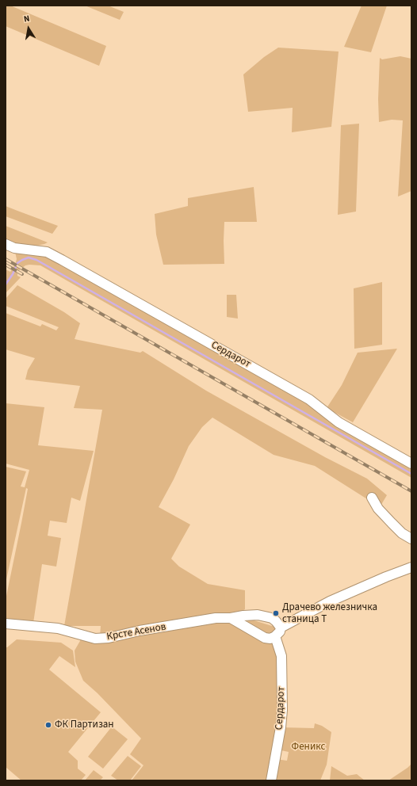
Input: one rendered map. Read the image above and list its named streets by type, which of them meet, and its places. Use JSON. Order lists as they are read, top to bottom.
{
  "streets": {
    "street": ["Сердарот", "Крсте Асенов"]
  },
  "parks": ["Феникс"],
  "places": ["Драчево железничка станица Т", "ФК Партизан"],
  "north": "top"
}
